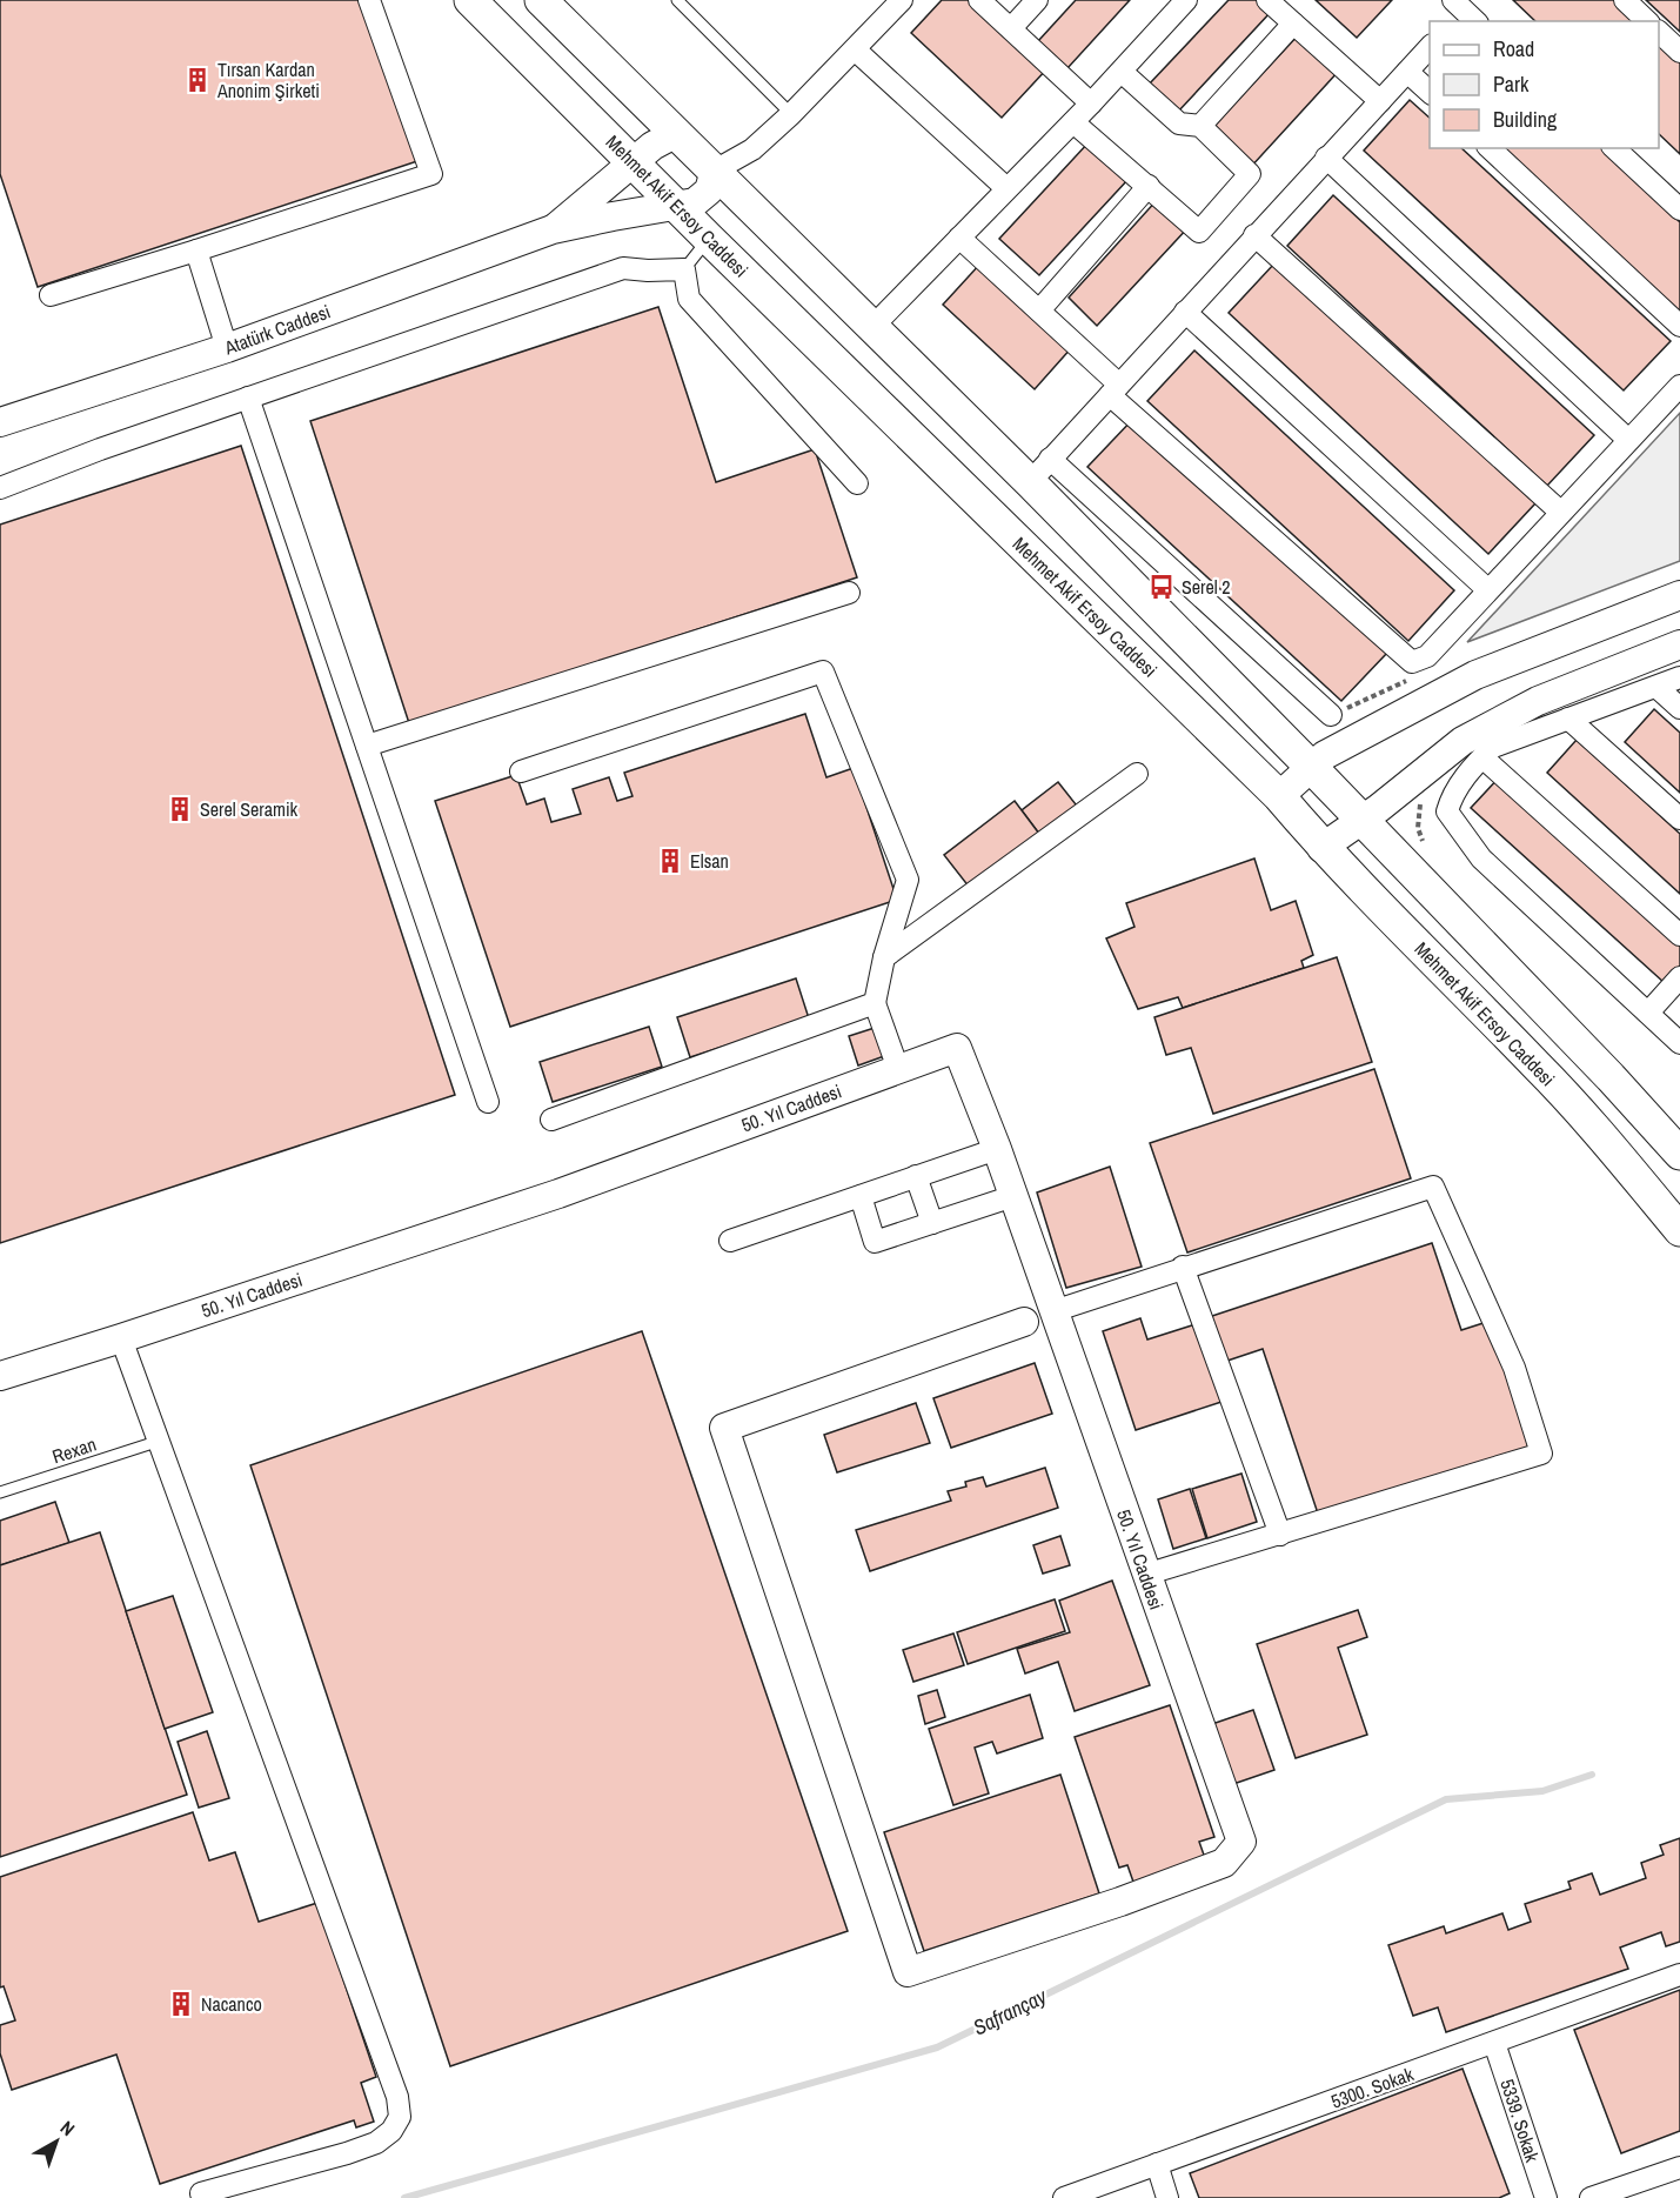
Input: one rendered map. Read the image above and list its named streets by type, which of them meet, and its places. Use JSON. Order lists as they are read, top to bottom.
{
  "streets": {
    "main road": ["Mehmet Akif Ersoy Caddesi"],
    "street": [
      "Atatürk Caddesi",
      "50. Yıl Caddesi",
      "5300. Sokak",
      "5339. Sokak"
    ],
    "lane": ["Rexan"]
  },
  "crossings": [
    ["5300. Sokak", "5339. Sokak"]
  ],
  "water": ["Safrançay"],
  "places": {
    "building": [
      "Tırsan Kardan Anonim Şirketi",
      "Serel Seramik",
      "Elsan",
      "Nacanco"
    ],
    "bus stop": ["Serel 2"]
  },
  "legend": ["Road", "Park", "Building"],
  "north": "top right"
}
